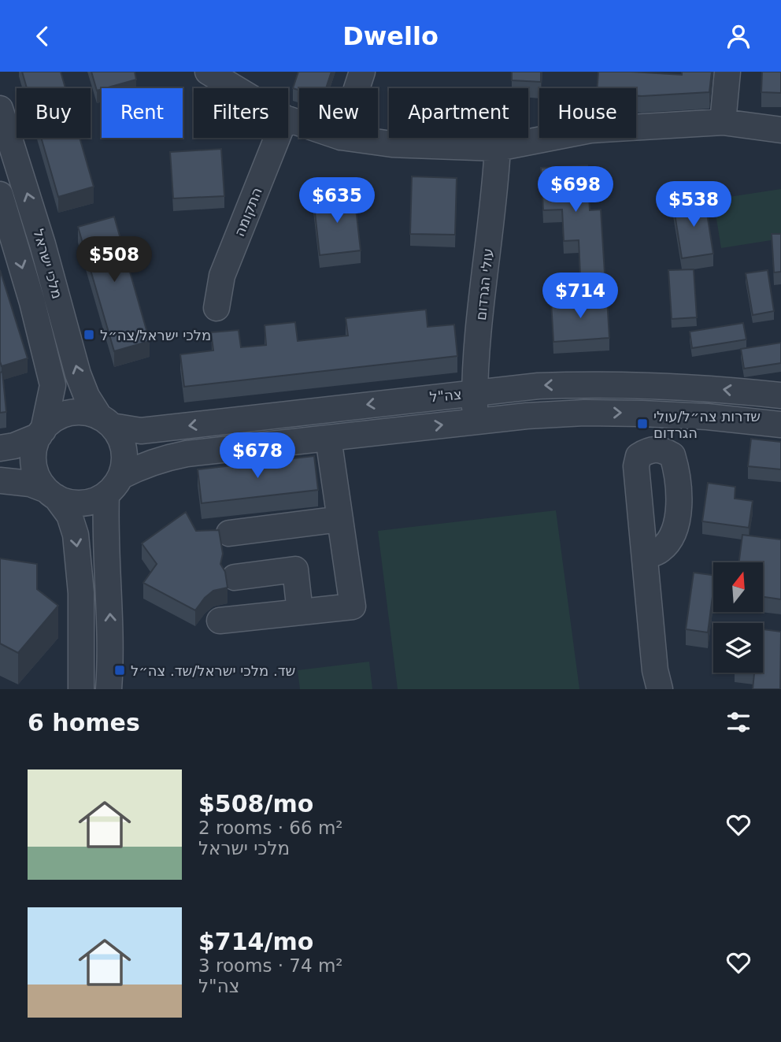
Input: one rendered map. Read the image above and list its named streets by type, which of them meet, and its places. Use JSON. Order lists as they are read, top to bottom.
{
  "streets": {
    "street": [
      "התקומה",
      "מלכי ישראל",
      "עולי הגרדום",
      "צה\"ל"
    ]
  },
  "crossings": [
    ["מלכי ישראל", "צה\"ל"],
    ["עולי הגרדום", "צה\"ל"]
  ],
  "places": {
    "transit": ["מלכי ישראל/צה״ל", "שדרות צה״ל/עולי הגרדום", "שד. מלכי ישראל/שד. צה״ל"]
  },
  "north": "top",
  "page": {
    "header": "Dwello",
    "chip": [
      "Buy",
      "Rent",
      "Filters",
      "New",
      "Apartment",
      "House"
    ],
    "price": [
      "$698",
      "$635",
      "$538",
      "$508",
      "$714",
      "$678"
    ],
    "heading": "6 homes",
    "list": [
      {
        "name": "$508/mo",
        "note": "2 rooms · 66 m² · מלכי ישראל"
      },
      {
        "name": "$714/mo",
        "note": "3 rooms · 74 m² · צה\"ל"
      }
    ]
  }
}
